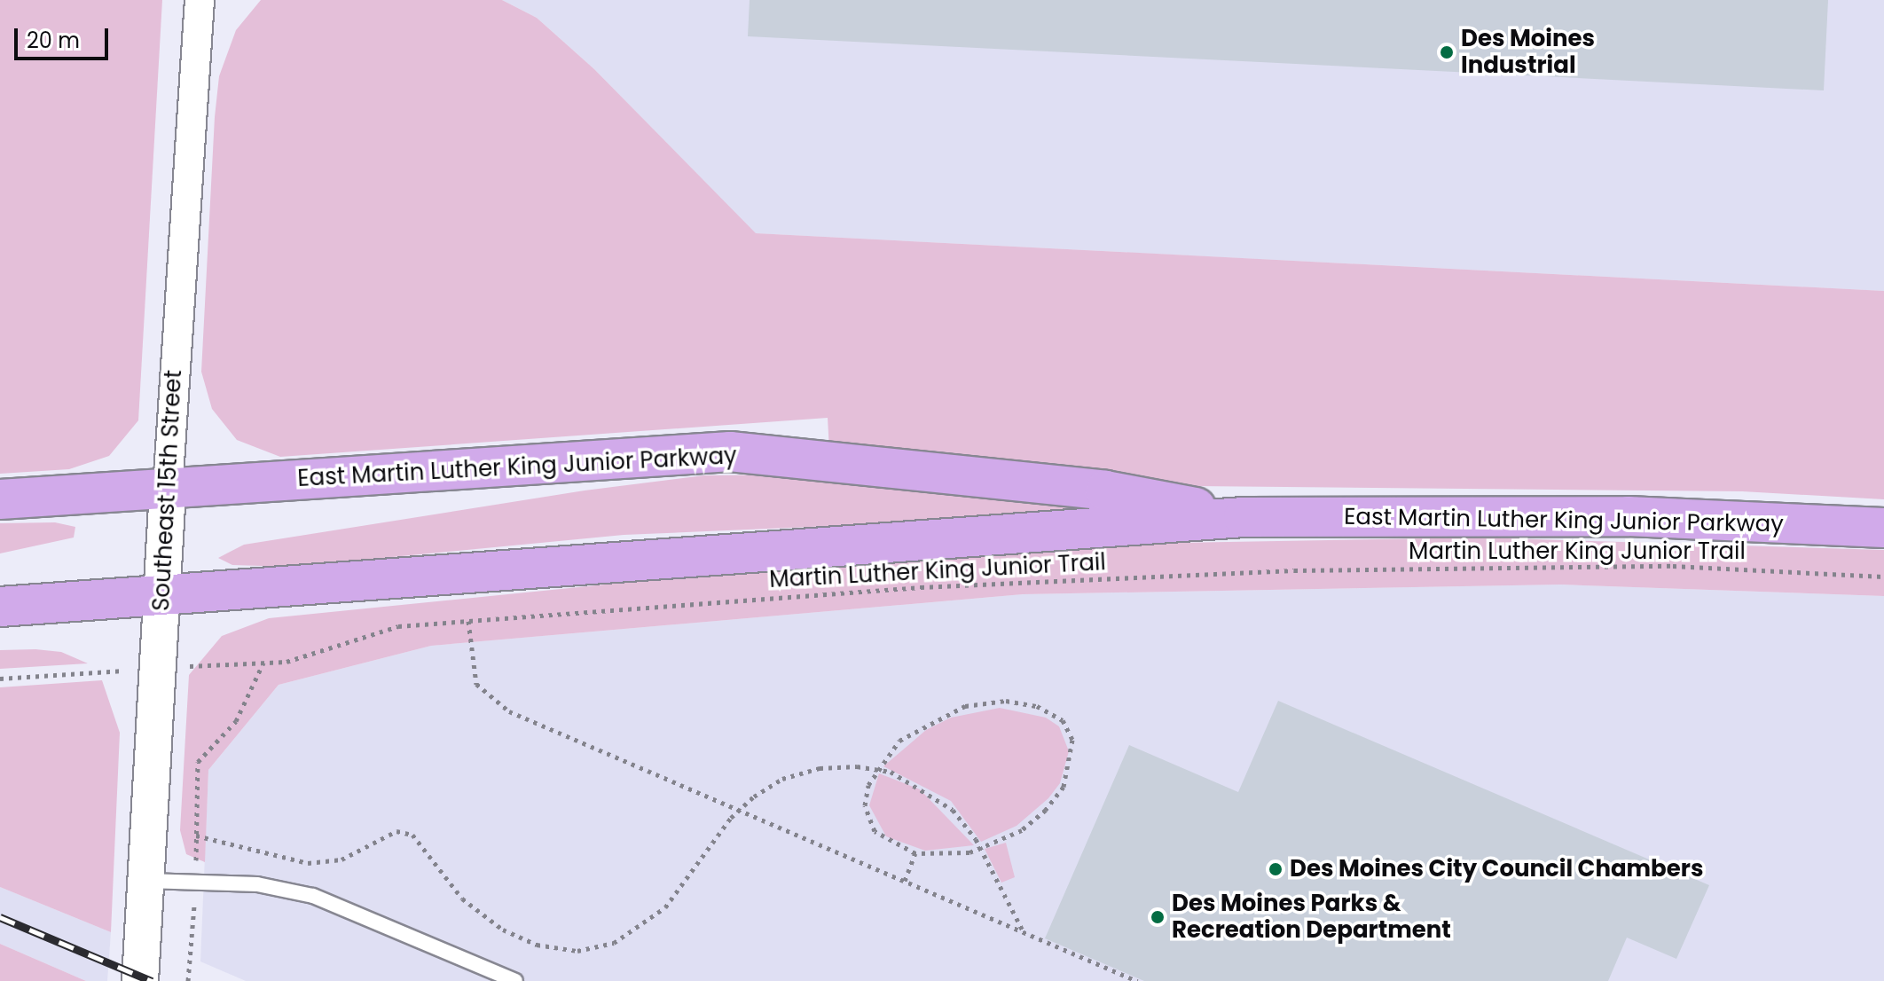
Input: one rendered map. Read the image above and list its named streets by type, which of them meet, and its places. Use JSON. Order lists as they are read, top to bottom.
{
  "streets": {
    "main road": ["East Martin Luther King Junior Parkway"],
    "street": ["Southeast 15th Street"],
    "path": ["Martin Luther King Junior Trail"]
  },
  "crossings": [
    ["East Martin Luther King Junior Parkway", "Southeast 15th Street"],
    ["Southeast 15th Street", "Martin Luther King Junior Trail"]
  ],
  "places": ["Des Moines Industrial", "Des Moines City Council Chambers", "Des Moines Parks & Recreation Department"],
  "scale_bar": "20 m"
}
